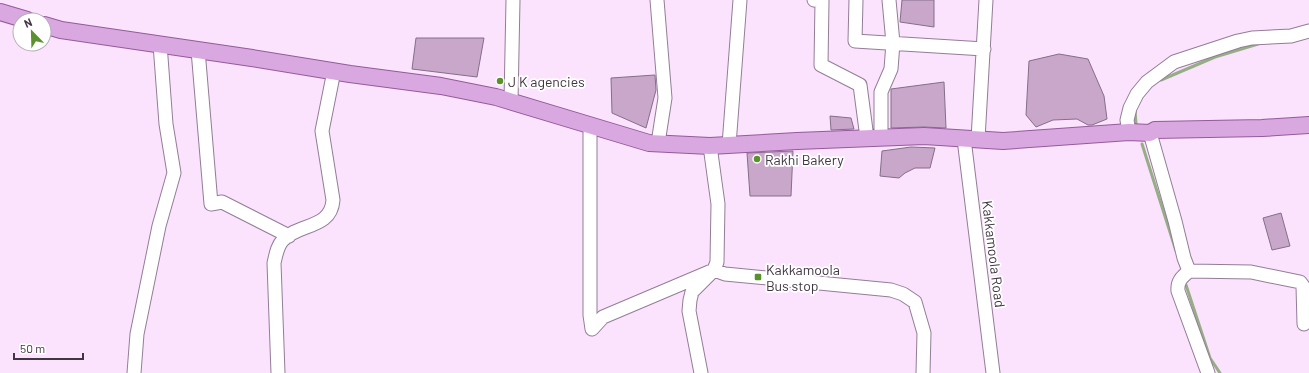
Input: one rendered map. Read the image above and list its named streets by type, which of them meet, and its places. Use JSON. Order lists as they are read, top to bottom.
{
  "streets": {
    "street": ["Kakkamoola Road"]
  },
  "places": {
    "other": ["J K agencies", "Rakhi Bakery"],
    "transit": ["Kakkamoola Bus stop"]
  },
  "scale_bar": "50 m",
  "north": "top left"
}
